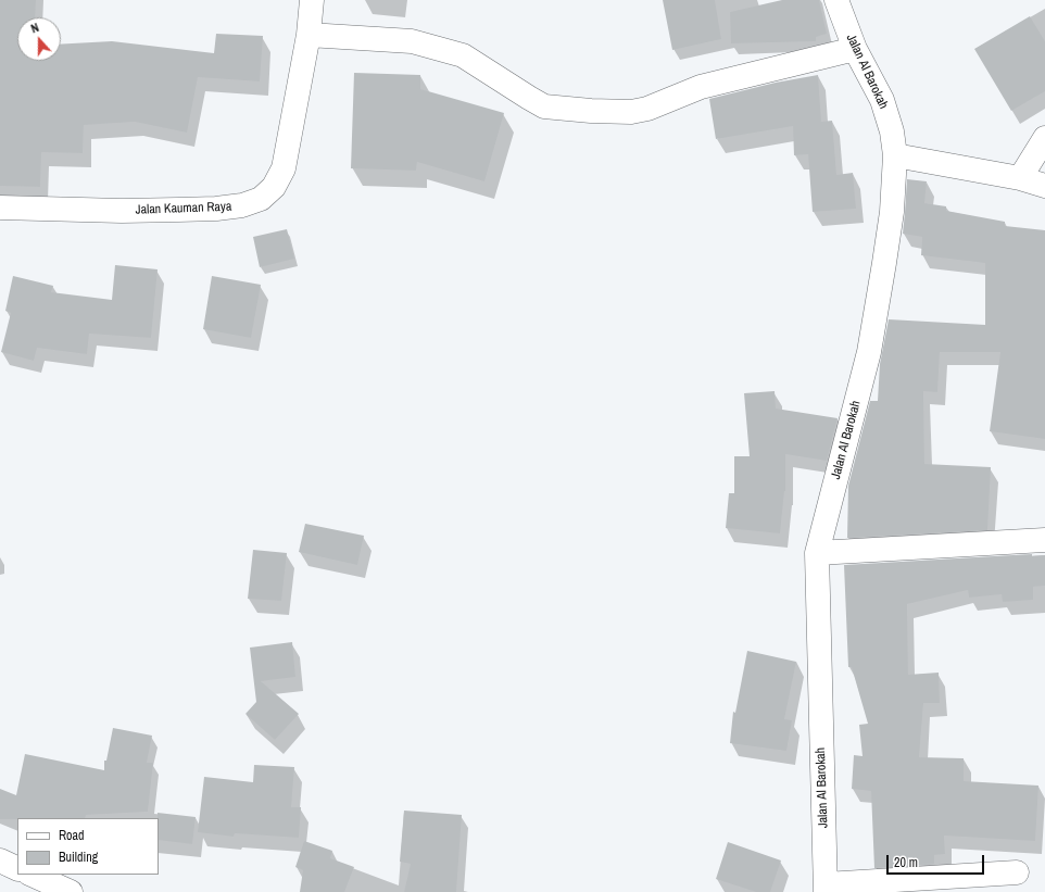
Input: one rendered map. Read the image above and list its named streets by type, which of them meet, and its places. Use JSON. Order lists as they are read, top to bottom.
{
  "streets": {
    "street": ["Jalan Al Barokah", "Jalan Kauman Raya"]
  },
  "legend": ["Road", "Building"],
  "scale_bar": "20 m",
  "north": "top"
}
